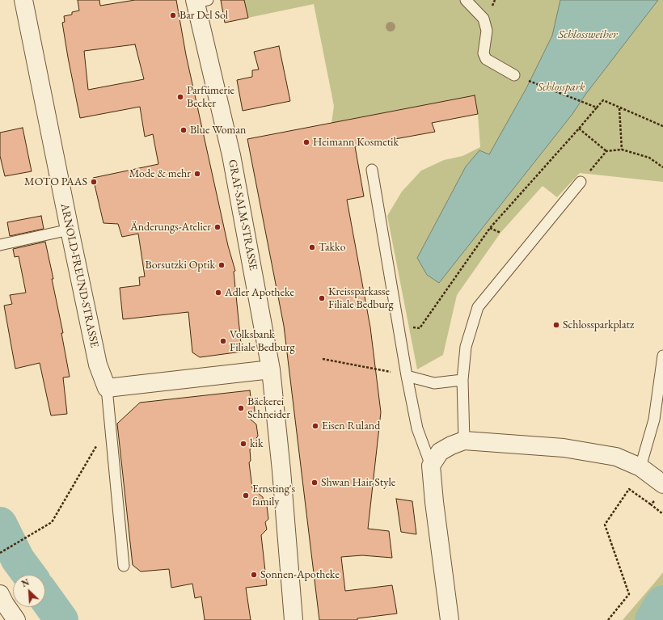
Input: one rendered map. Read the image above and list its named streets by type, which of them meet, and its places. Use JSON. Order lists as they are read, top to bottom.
{
  "streets": {
    "street": ["GRAF-SALM-STRASSE", "ARNOLD-FREUND-STRASSE"]
  },
  "water": ["Schlossweiher"],
  "parks": ["Schlosspark"],
  "places": [
    "Bar Del Sol",
    "Parfümerie Becker",
    "Blue Woman",
    "Heimann Kosmetik",
    "Mode & mehr",
    "MOTO PAAS",
    "Änderungs-Atelier",
    "Takko",
    "Borsutzki Optik",
    "Adler Apotheke",
    "Kreissparkasse Filiale Bedburg",
    "Schlossparkplatz",
    "Volksbank Filiale Bedburg",
    "Bäckerei Schneider",
    "Eisen Ruland",
    "kik",
    "Shwan Hair Style",
    "Ernsting's family",
    "Sonnen-Apotheke"
  ],
  "north": "top left"
}
